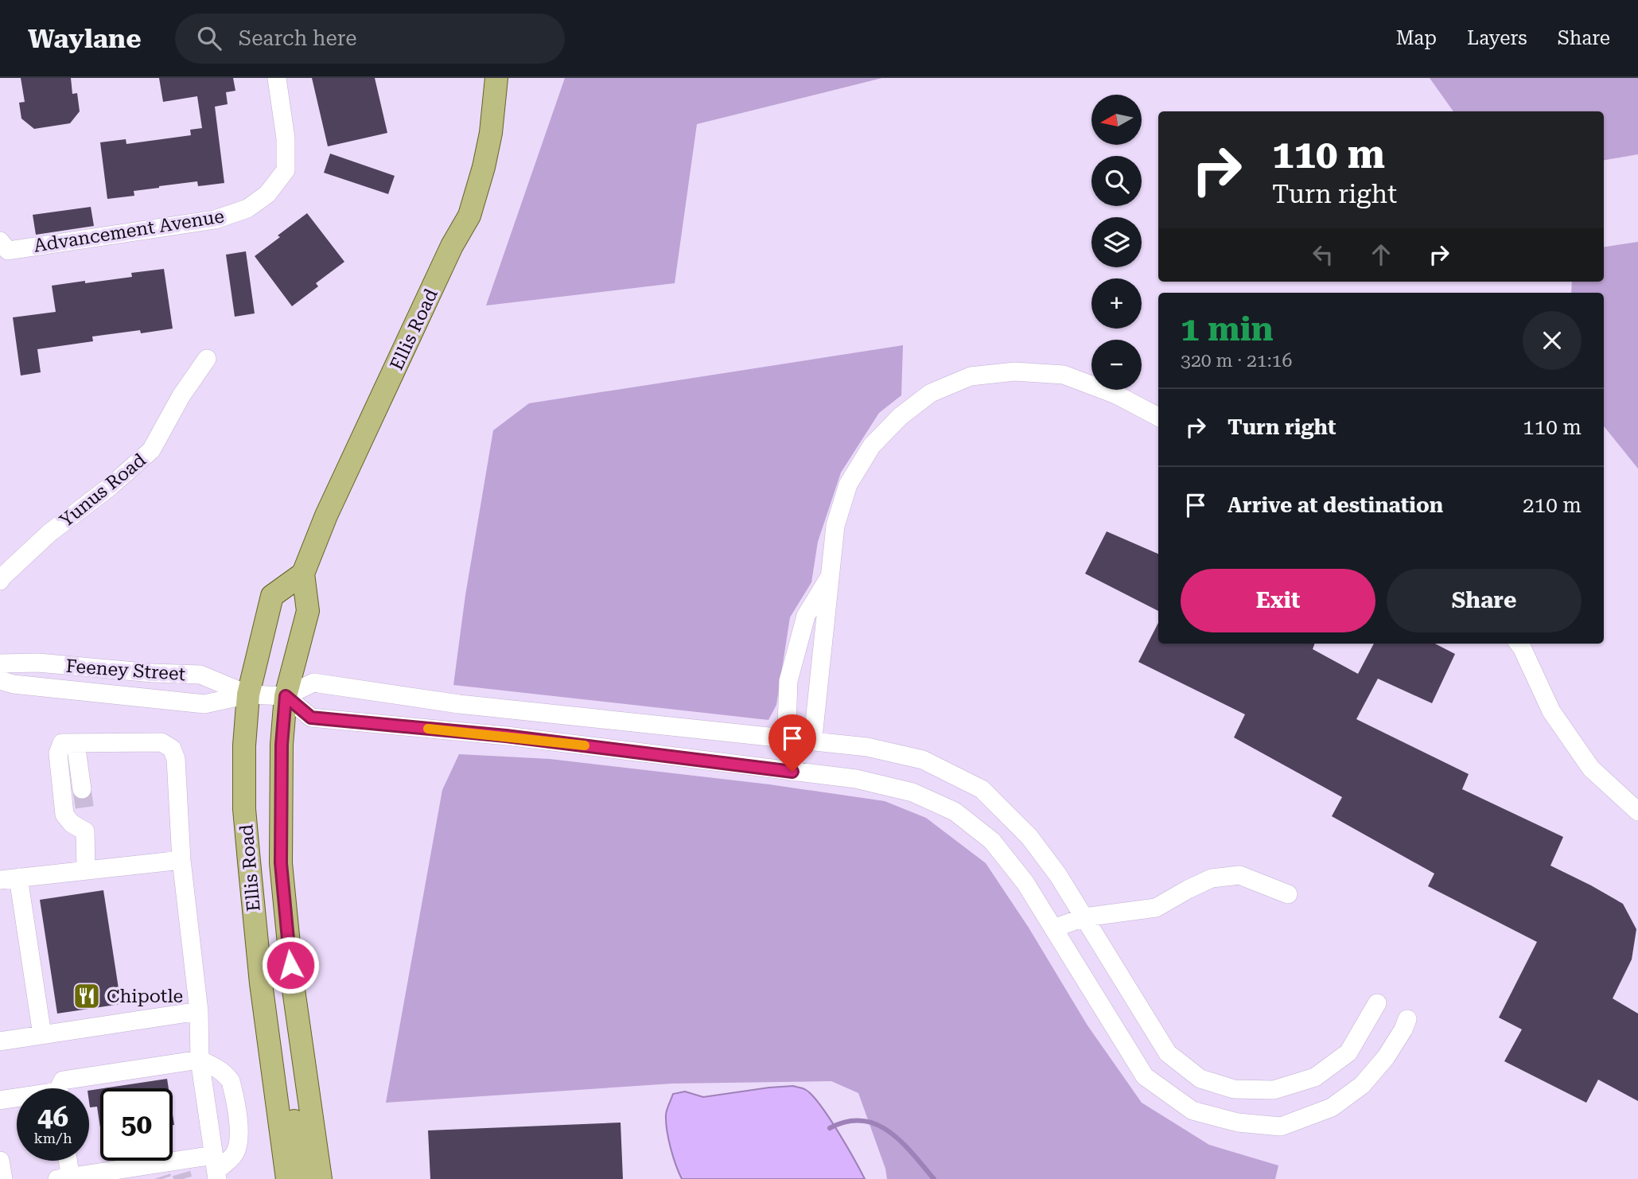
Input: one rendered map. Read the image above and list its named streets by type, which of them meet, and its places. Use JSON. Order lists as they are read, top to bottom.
{
  "streets": {
    "main road": ["Ellis Road"],
    "street": ["Advancement Avenue", "Yunus Road", "Feeney Street"]
  },
  "crossings": [
    ["Ellis Road", "Feeney Street"]
  ],
  "places": {
    "restaurant": ["Chipotle"]
  },
  "north": "left",
  "page": {
    "header": "Waylane",
    "search": "Search here",
    "nav": ["Map", "Layers", "Share"],
    "map_buttons": ["+", "−"],
    "turn": ["110 m", "Turn right"],
    "heading": ["1 min", "320 m · 21:16"],
    "list": [
      {
        "name": "Turn right",
        "value": "110 m"
      },
      {
        "name": "Arrive at destination",
        "value": "210 m"
      }
    ],
    "buttons": ["Exit", "Share"],
    "speed": "46 km/h",
    "limit": "50"
  }
}
